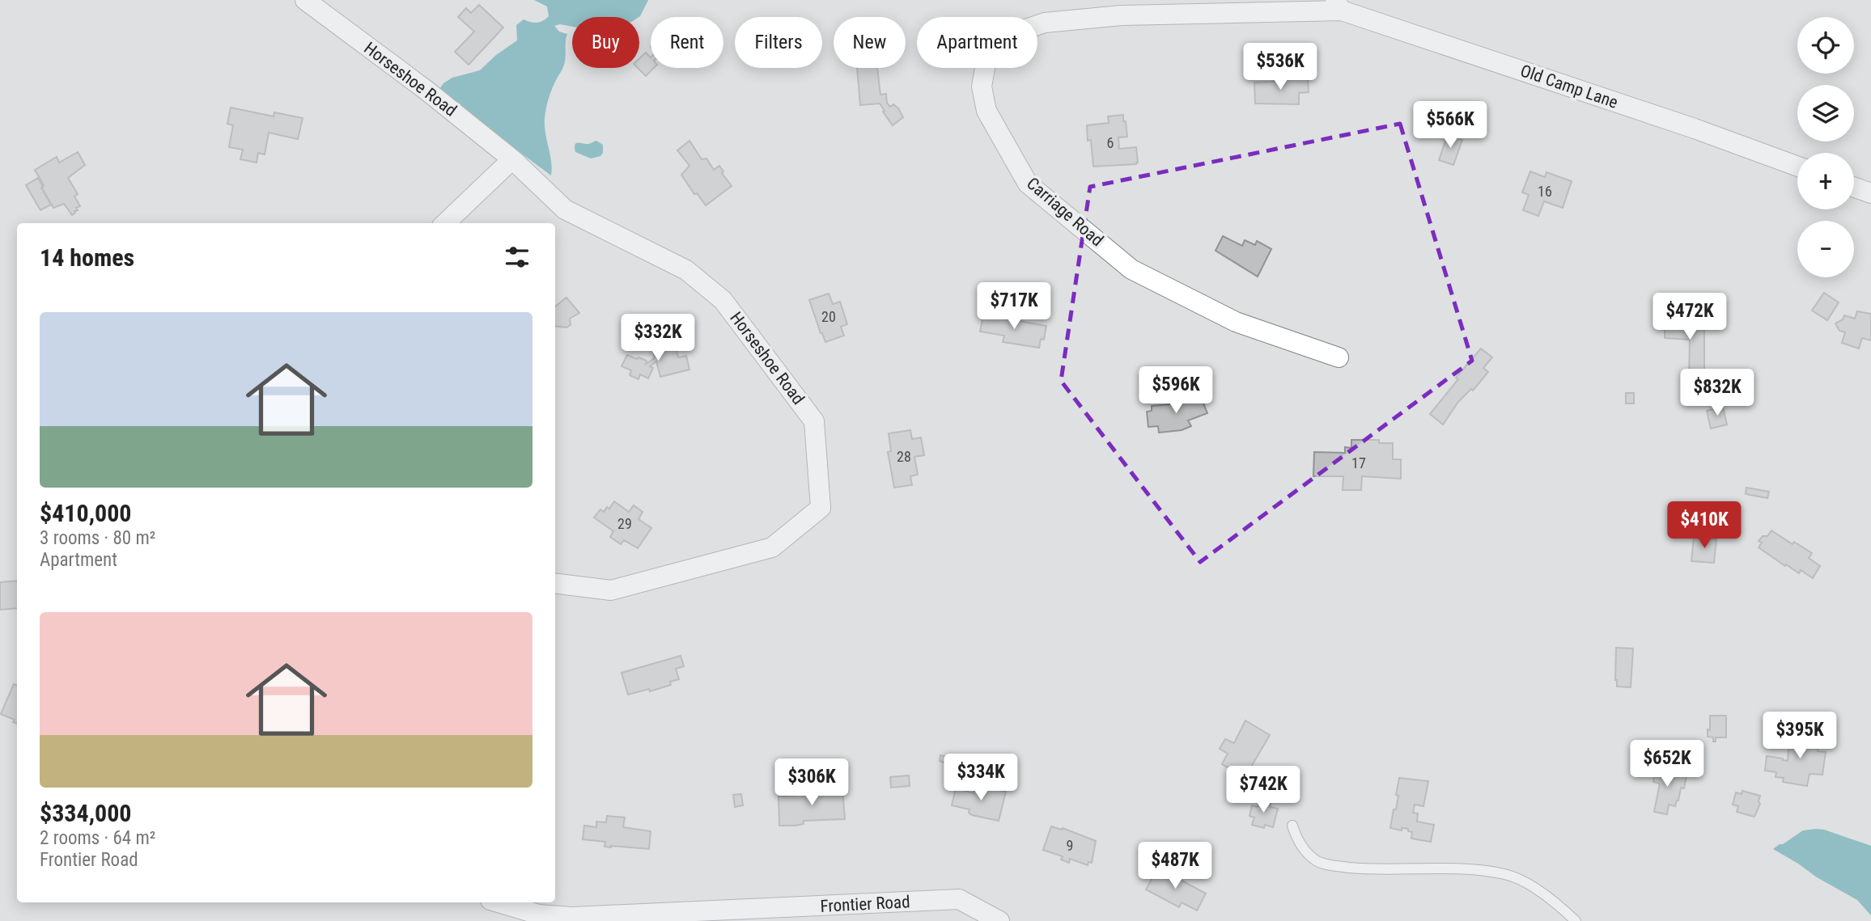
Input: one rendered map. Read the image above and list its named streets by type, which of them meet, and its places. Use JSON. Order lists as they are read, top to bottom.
{
  "streets": {
    "street": [
      "Horseshoe Road",
      "Old Camp Lane",
      "Carriage Road",
      "Frontier Road"
    ]
  },
  "crossings": [
    ["Old Camp Lane", "Carriage Road"]
  ],
  "house_numbers": [
    "6",
    "16",
    "20",
    "28",
    "17",
    "29",
    "9"
  ],
  "page": {
    "map_buttons": ["+", "−"],
    "chip": [
      "Buy",
      "Rent",
      "Filters",
      "New",
      "Apartment"
    ],
    "price": [
      "$536K",
      "$566K",
      "$717K",
      "$472K",
      "$332K",
      "$596K",
      "$832K",
      "$410K",
      "$395K",
      "$652K",
      "$334K",
      "$306K",
      "$742K",
      "$487K"
    ],
    "heading": "14 homes",
    "list": [
      {
        "name": "$410,000",
        "note": "3 rooms · 80 m² · Apartment"
      },
      {
        "name": "$334,000",
        "note": "2 rooms · 64 m² · Frontier Road"
      }
    ]
  }
}
